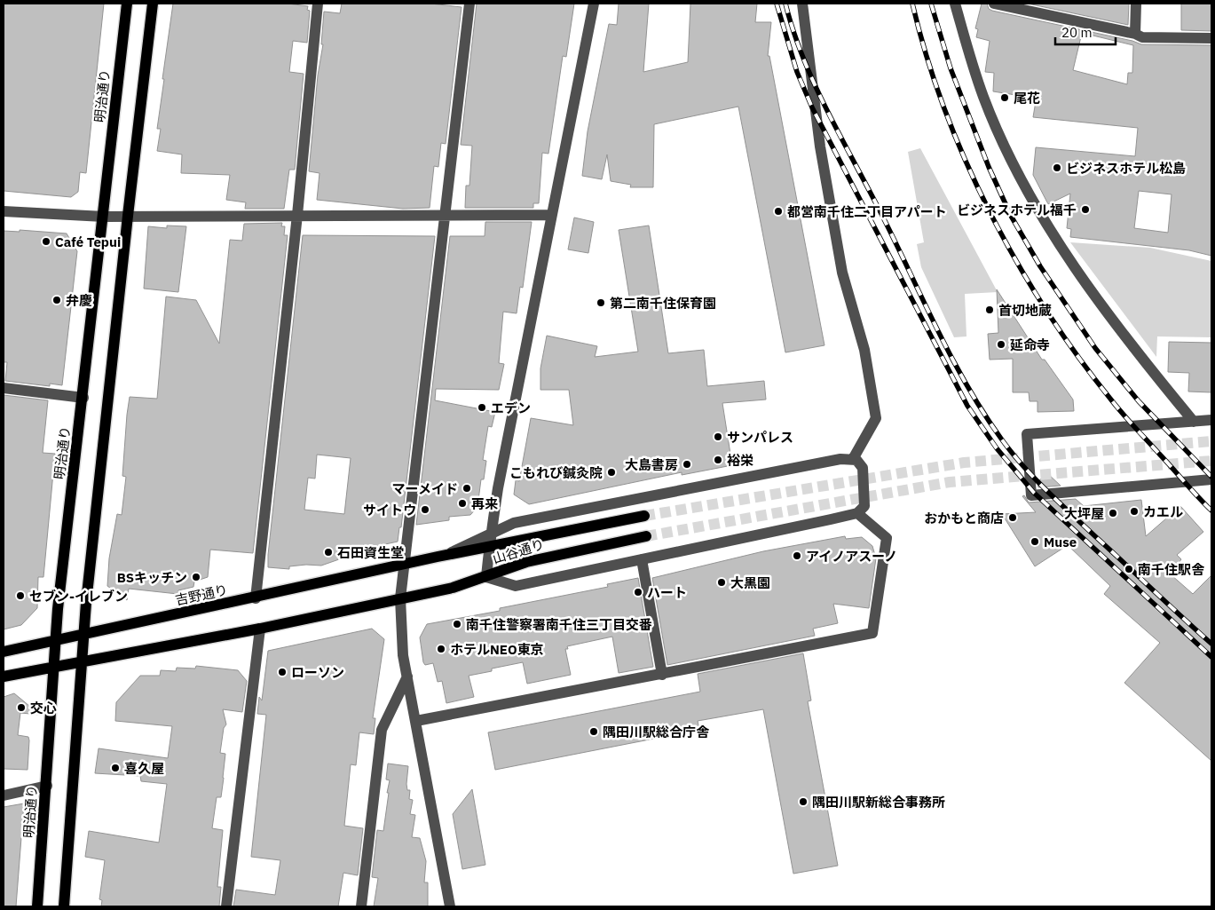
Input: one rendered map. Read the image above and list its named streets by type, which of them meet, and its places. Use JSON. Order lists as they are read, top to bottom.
{
  "streets": {
    "main road": ["明治通り", "山谷通り", "吉野通り"]
  },
  "crossings": [
    ["明治通り", "吉野通り"],
    ["山谷通り", "吉野通り"]
  ],
  "places": [
    "尾花",
    "ビジネスホテル松島",
    "ビジネスホテル福千",
    "都営南千住二丁目アパート",
    "Café Tepui",
    "弁慶",
    "第二南千住保育園",
    "首切地蔵",
    "延命寺",
    "エデン",
    "サンパレス",
    "裕栄",
    "大島書房",
    "こもれび鍼灸院",
    "マーメイド",
    "再来",
    "サイトウ",
    "カエル",
    "大坪屋",
    "おかもと商店",
    "Muse",
    "石田資生堂",
    "アイノアスーノ",
    "南千住駅舎",
    "BSキッチン",
    "大黒園",
    "ハート",
    "セブン-イレブン",
    "南千住警察署南千住三丁目交番",
    "ホテルNEO東京",
    "ローソン",
    "交心",
    "隅田川駅総合庁舎",
    "喜久屋",
    "隅田川駅新総合事務所"
  ],
  "scale_bar": "20 m"
}
